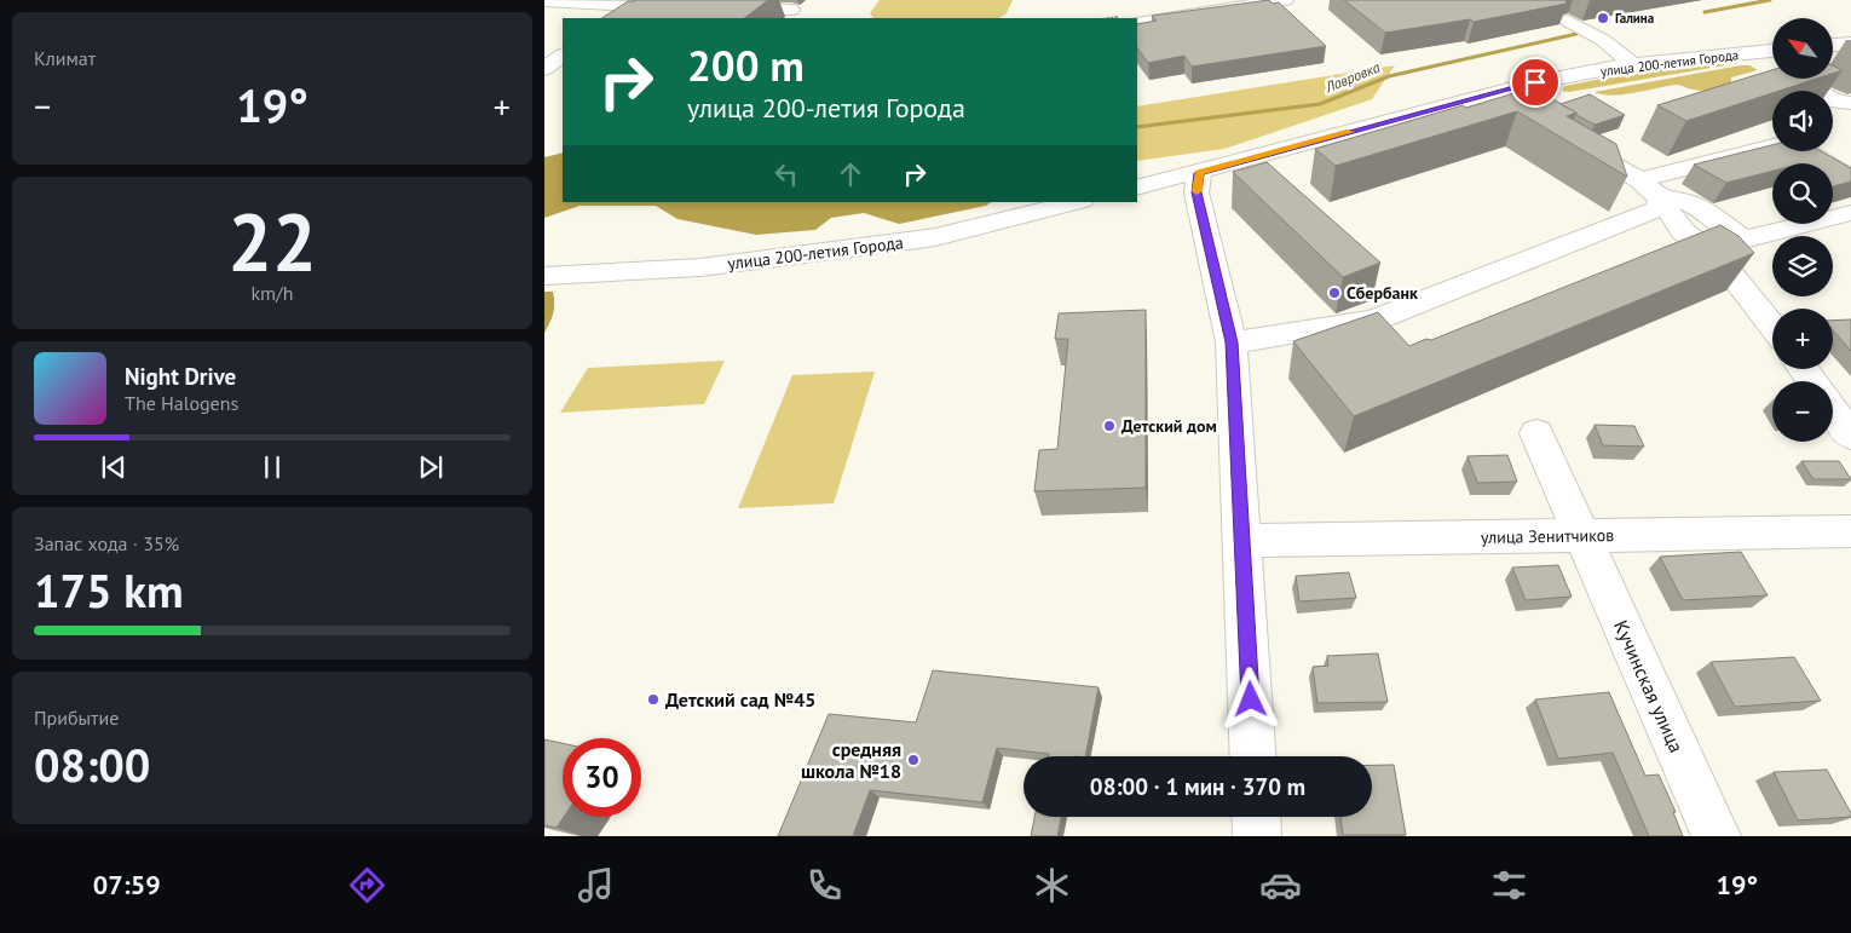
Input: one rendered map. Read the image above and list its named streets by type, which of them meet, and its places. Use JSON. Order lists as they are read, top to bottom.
{
  "streets": {
    "street": ["улица 200-летия Города", "улица Зенитчиков", "Кучинская улица"]
  },
  "crossings": [
    ["улица Зенитчиков", "Кучинская улица"]
  ],
  "water": ["Лавровка"],
  "places": [
    "Галина",
    "Сбербанк",
    "Детский дом",
    "Детский сад №45",
    "средняя школа №18"
  ],
  "north": "top left",
  "page": {
    "tile": [
      "Климат",
      ["22", "km/h"],
      ["Запас хода · 35%", "175 km"],
      ["Прибытие", "08:00"]
    ],
    "map_buttons": ["+", "−"],
    "turn": ["200 m", "улица 200-летия Города"],
    "heat": ["−", "19°", "+"],
    "song": ["Night Drive", "The Halogens"],
    "limit": "30",
    "trip": "08:00 · 1 мин · 370 m",
    "tabs": ["07:59", "19°"]
  }
}
